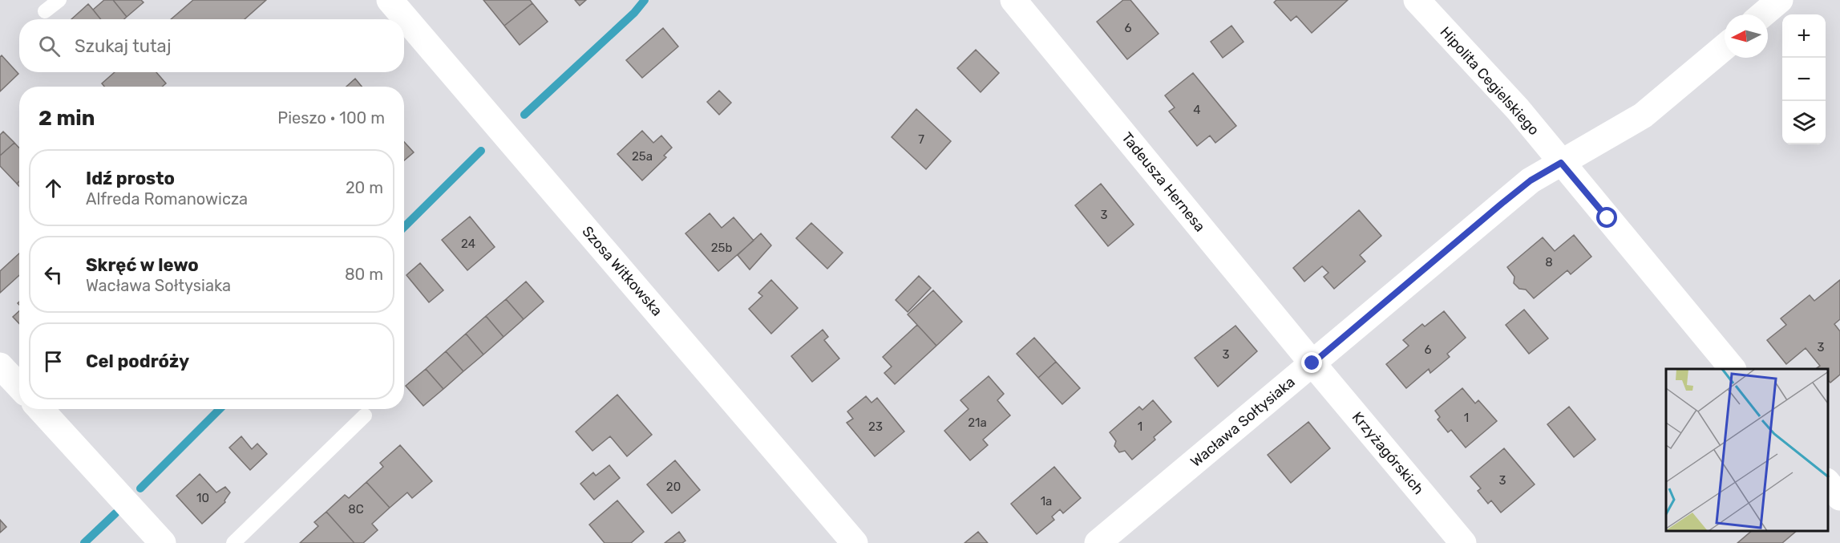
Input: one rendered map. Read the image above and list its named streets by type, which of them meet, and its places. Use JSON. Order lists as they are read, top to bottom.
{
  "streets": {
    "street": [
      "Hipolita Cegielskiego",
      "Tadeusza Hernesa",
      "Szosa Witkowska",
      "Wacława Sołtysiaka",
      "Krzyżagórskich"
    ]
  },
  "crossings": [
    ["Hipolita Cegielskiego", "Wacława Sołtysiaka"],
    ["Tadeusza Hernesa", "Wacława Sołtysiaka"],
    ["Tadeusza Hernesa", "Krzyżagórskich"],
    ["Wacława Sołtysiaka", "Krzyżagórskich"]
  ],
  "house_numbers": [
    "6",
    "4",
    "7",
    "25a",
    "3",
    "24",
    "25b",
    "8",
    "3",
    "6",
    "3",
    "1",
    "21a",
    "23",
    "1",
    "3",
    "20",
    "10",
    "1a",
    "8C"
  ],
  "north": "left",
  "page": {
    "map_buttons": ["+", "−"],
    "search": "Szukaj tutaj",
    "heading": ["2 min", "Pieszo · 100 m"],
    "list": [
      ["Idź prosto", "Alfreda Romanowicza", "20 m"],
      ["Skręć w lewo", "Wacława Sołtysiaka", "80 m"],
      "Cel podróży"
    ]
  }
}
